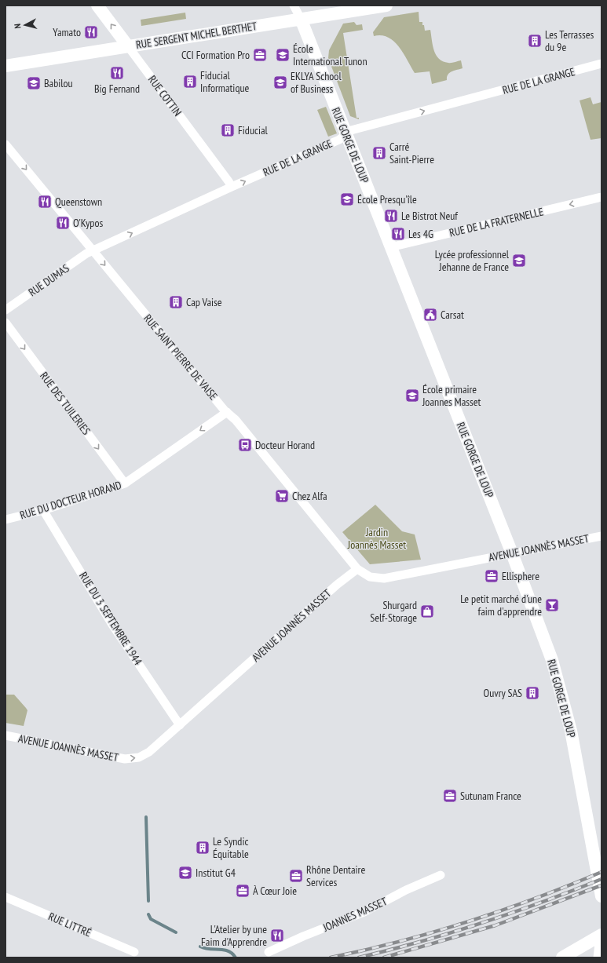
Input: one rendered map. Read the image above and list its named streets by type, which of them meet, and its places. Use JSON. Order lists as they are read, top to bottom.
{
  "streets": {
    "street": [
      "RUE SERGENT MICHEL BERTHET",
      "RUE DE LA GRANGE",
      "RUE COTTIN",
      "RUE GORGE DE LOUP",
      "RUE DE LA FRATERNELLE",
      "RUE DUMAS",
      "RUE SAINT PIERRE DE VAISE",
      "RUE DES TUILERIES",
      "RUE DU DOCTEUR HORAND",
      "AVENUE JOANNÈS MASSET",
      "RUE DU 3 SEPTEMBRE 1944",
      "JOANNES MASSET",
      "RUE LITTRÉ"
    ]
  },
  "crossings": [
    ["RUE SERGENT MICHEL BERTHET", "RUE COTTIN"],
    ["RUE SERGENT MICHEL BERTHET", "RUE GORGE DE LOUP"],
    ["RUE DE LA GRANGE", "RUE COTTIN"],
    ["RUE DE LA GRANGE", "RUE GORGE DE LOUP"],
    ["RUE DE LA GRANGE", "RUE DUMAS"],
    ["RUE DE LA GRANGE", "RUE SAINT PIERRE DE VAISE"],
    ["RUE GORGE DE LOUP", "RUE DE LA FRATERNELLE"],
    ["RUE GORGE DE LOUP", "AVENUE JOANNÈS MASSET"],
    ["RUE DUMAS", "RUE SAINT PIERRE DE VAISE"],
    ["RUE SAINT PIERRE DE VAISE", "RUE DU DOCTEUR HORAND"],
    ["RUE SAINT PIERRE DE VAISE", "AVENUE JOANNÈS MASSET"],
    ["RUE DES TUILERIES", "RUE DU DOCTEUR HORAND"],
    ["RUE DU DOCTEUR HORAND", "RUE DU 3 SEPTEMBRE 1944"],
    ["AVENUE JOANNÈS MASSET", "RUE DU 3 SEPTEMBRE 1944"]
  ],
  "one_way": [
    "RUE DE LA GRANGE",
    "RUE DE LA FRATERNELLE",
    "RUE SAINT PIERRE DE VAISE",
    "RUE DES TUILERIES",
    "RUE DU DOCTEUR HORAND"
  ],
  "parks": ["Jardin Joannès Masset"],
  "places": {
    "restaurant": [
      "Yamato",
      "Big Fernand",
      "Queenstown",
      "Le Bistrot Neuf",
      "O'Kypos",
      "Les 4G",
      "L'Atelier by une Faim d'Apprendre"
    ],
    "building": [
      "Les Terrasses du 9e",
      "Fiducial Informatique",
      "Fiducial",
      "Carré Saint-Pierre",
      "Cap Vaise",
      "Ouvry SAS",
      "Le Syndic Équitable"
    ],
    "office": [
      "CCI Formation Pro",
      "Ellisphere",
      "Sutunam France",
      "Rhône Dentaire Services",
      "À Cœur Joie"
    ],
    "school or university": [
      "École International Tunon",
      "EKLYA School of Business",
      "Babilou",
      "École Presqu'île",
      "Lycée professionnel Jehanne de France",
      "École primaire Joannes Masset",
      "Institut G4"
    ],
    "public building": ["Carsat"],
    "bus stop": ["Docteur Horand"],
    "supermarket": ["Chez Alfa"],
    "bar": ["Le petit marché d'une faim d'apprendre"],
    "shop": ["Shurgard Self-Storage"]
  },
  "north": "left"
}
